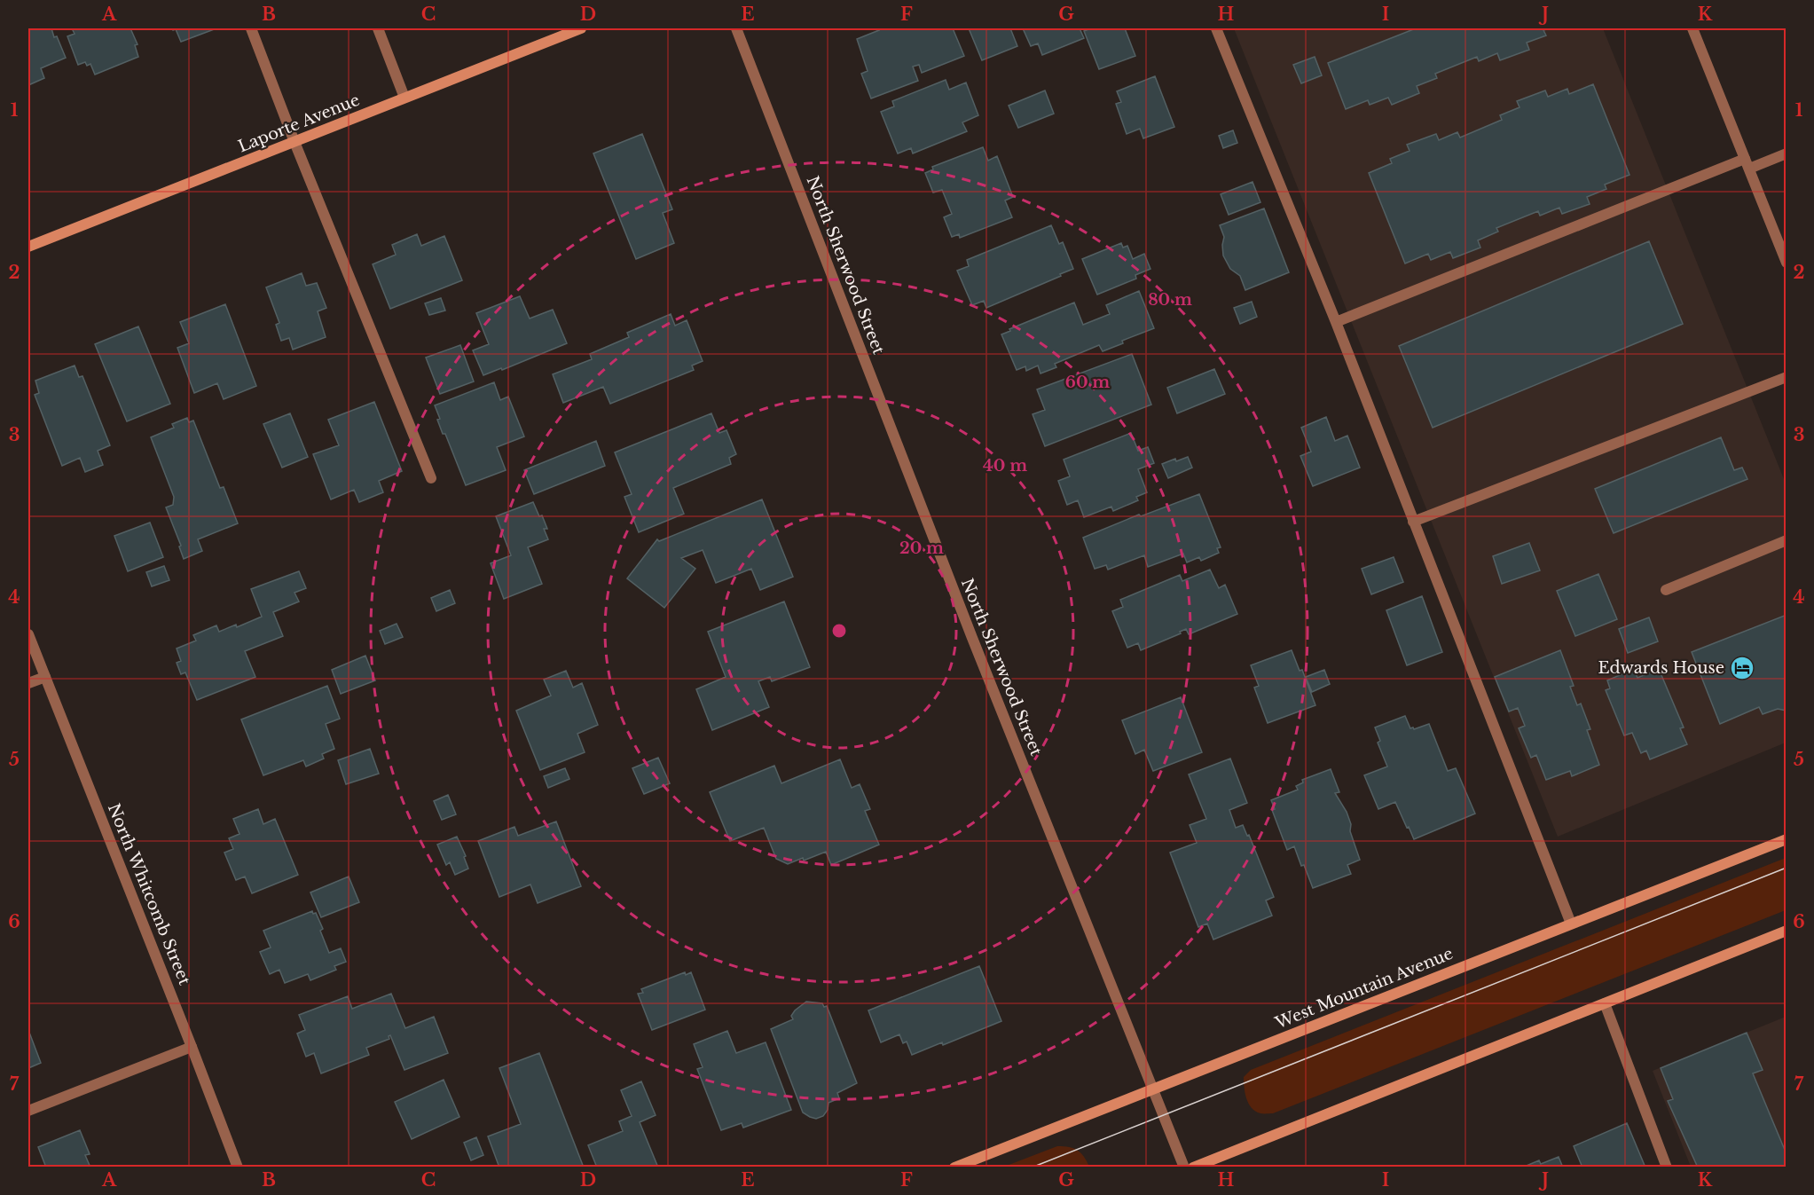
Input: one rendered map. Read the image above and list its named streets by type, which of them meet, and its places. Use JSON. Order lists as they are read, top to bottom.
{
  "streets": {
    "street": [
      "Laporte Avenue",
      "North Sherwood Street",
      "North Whitcomb Street",
      "West Mountain Avenue"
    ]
  },
  "crossings": [
    ["North Sherwood Street", "West Mountain Avenue"]
  ],
  "places": {
    "hotel": ["Edwards House"]
  },
  "grid": {
    "columns": [
      "A",
      "B",
      "C",
      "D",
      "E",
      "F",
      "G",
      "H",
      "I",
      "J",
      "K"
    ],
    "rows": [
      "1",
      "2",
      "3",
      "4",
      "5",
      "6",
      "7"
    ]
  },
  "rings": [
    "80 m",
    "60 m",
    "40 m",
    "20 m"
  ]
}
